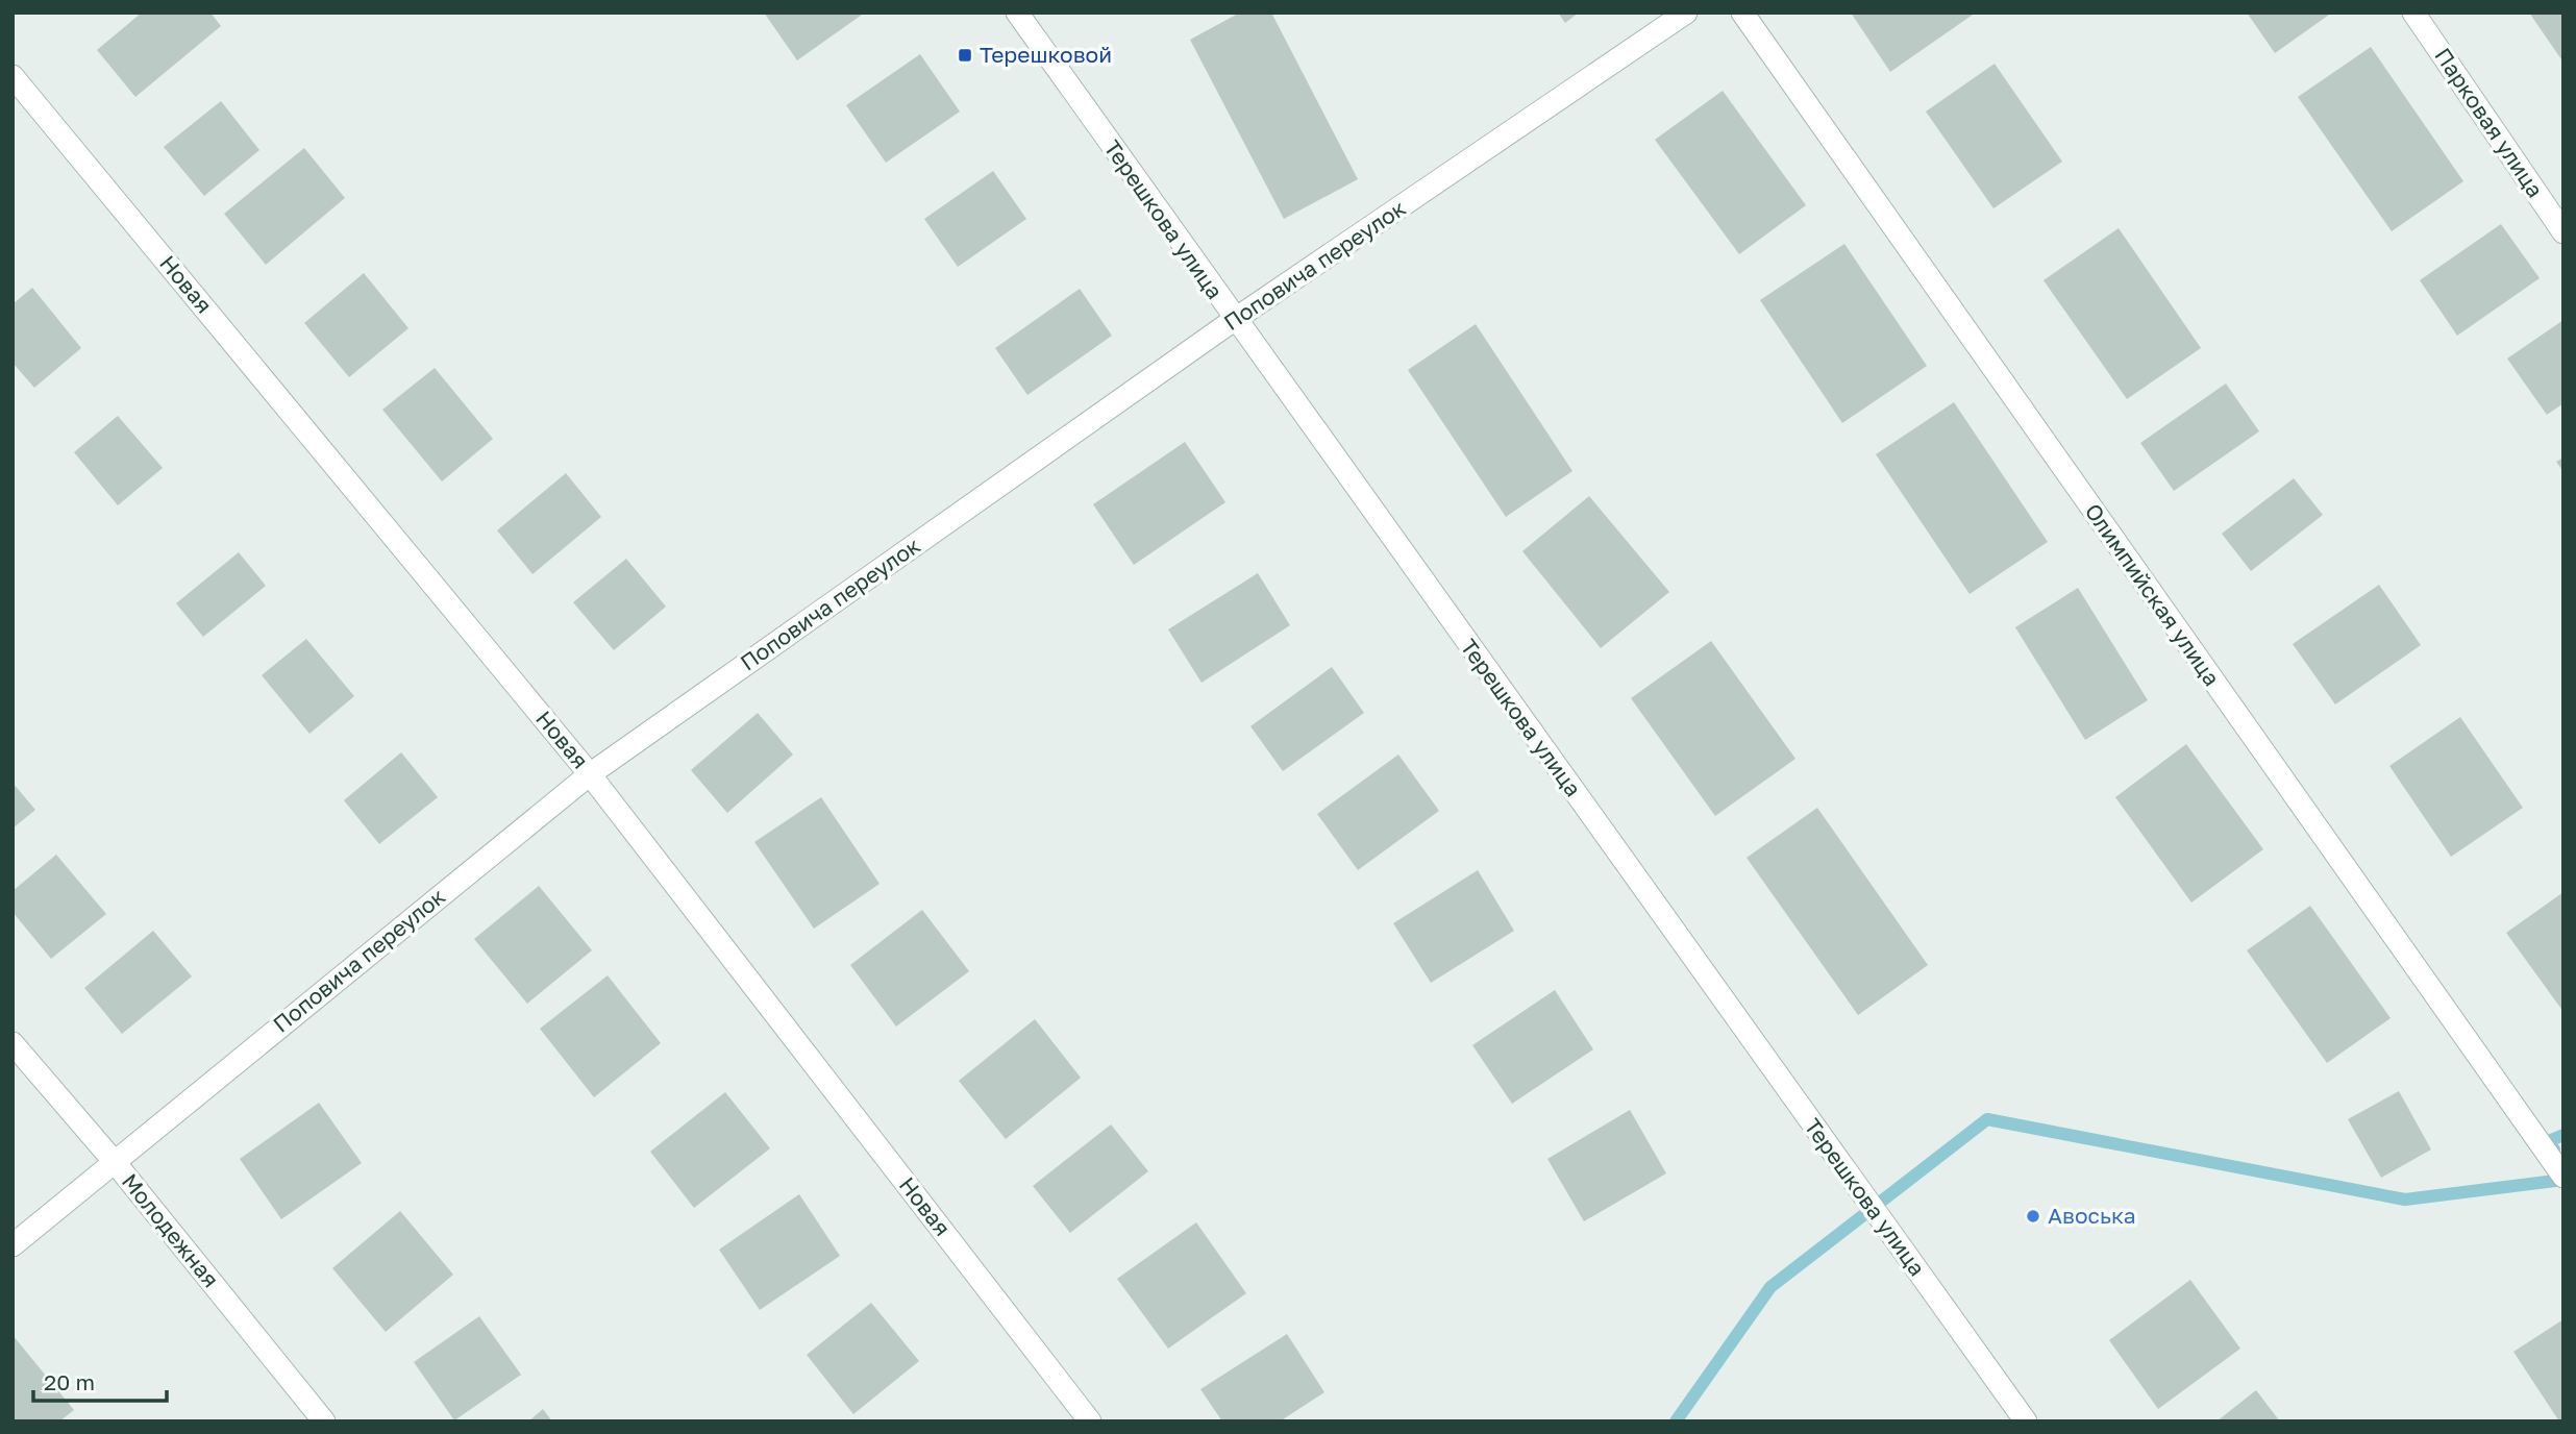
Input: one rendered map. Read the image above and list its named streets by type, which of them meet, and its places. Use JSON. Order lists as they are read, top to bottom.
{
  "streets": {
    "street": [
      "Парковая улица",
      "Терешкова улица",
      "Поповича переулок",
      "Новая",
      "Олимпийская улица",
      "Молодежная"
    ]
  },
  "crossings": [
    ["Терешкова улица", "Поповича переулок"],
    ["Поповича переулок", "Новая"],
    ["Поповича переулок", "Молодежная"]
  ],
  "places": {
    "transit": ["Терешковой"],
    "other": ["Авоська"]
  },
  "scale_bar": "20 m"
}
